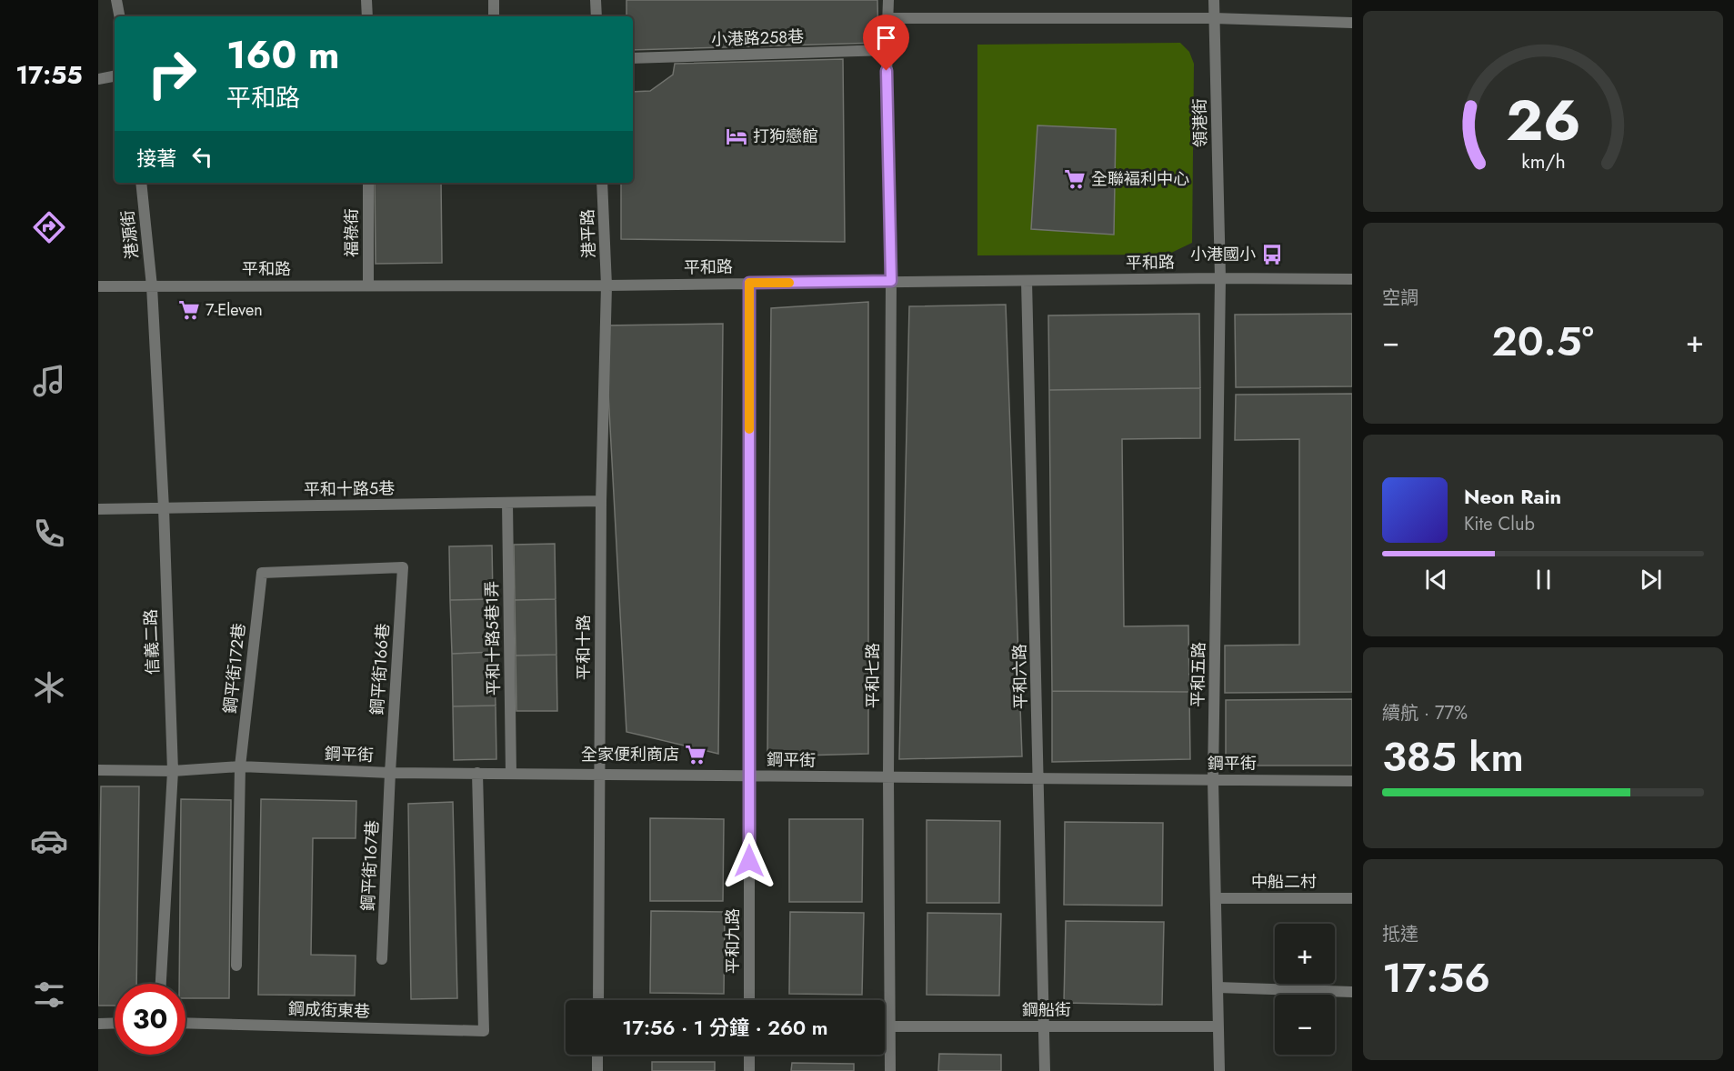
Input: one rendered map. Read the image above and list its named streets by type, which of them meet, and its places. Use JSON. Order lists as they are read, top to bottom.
{
  "streets": {
    "street": [
      "小港路258巷",
      "領港街",
      "福祿街",
      "港平路",
      "港源街",
      "平和路",
      "平和十路5巷",
      "平和十路5巷1弄",
      "信義二路",
      "平和十路",
      "鋼平街172巷",
      "鋼平街166巷",
      "平和五路",
      "平和七路",
      "平和六路",
      "鋼平街",
      "鋼平街167巷",
      "中船二村",
      "平和九路",
      "鋼成街東巷",
      "鋼船街"
    ]
  },
  "crossings": [
    ["小港路258巷", "平和七路"],
    ["領港街", "平和路"],
    ["領港街", "平和五路"],
    ["福祿街", "平和路"],
    ["港平路", "平和路"],
    ["港平路", "平和十路"],
    ["港源街", "平和路"],
    ["港源街", "信義二路"],
    ["平和路", "信義二路"],
    ["平和路", "平和十路"],
    ["平和路", "平和五路"],
    ["平和路", "平和七路"],
    ["平和路", "平和六路"],
    ["平和路", "平和九路"],
    ["平和十路5巷", "平和十路5巷1弄"],
    ["平和十路5巷", "信義二路"],
    ["平和十路5巷", "平和十路"],
    ["平和十路5巷1弄", "鋼平街"],
    ["信義二路", "鋼平街"],
    ["平和十路", "鋼平街"],
    ["鋼平街172巷", "鋼平街166巷"],
    ["鋼平街172巷", "鋼平街"],
    ["鋼平街166巷", "鋼平街"],
    ["鋼平街166巷", "鋼平街167巷"],
    ["平和五路", "鋼平街"],
    ["平和五路", "中船二村"],
    ["平和五路", "鋼船街"],
    ["平和七路", "鋼平街"],
    ["平和七路", "鋼船街"],
    ["平和六路", "鋼平街"],
    ["平和六路", "鋼船街"],
    ["鋼平街", "鋼平街167巷"],
    ["鋼平街", "平和九路"],
    ["鋼平街", "鋼成街東巷"]
  ],
  "places": {
    "hotel": ["打狗戀館"],
    "supermarket": ["全聯褔利中心", "7-Eleven", "全家便利商店"],
    "bus stop": ["小港國小"]
  },
  "page": {
    "tabs": "17:55",
    "turn": ["160 m", "平和路"],
    "then": "接著",
    "tile": [
      "空調",
      ["續航 · 77%", "385 km"],
      ["抵達", "17:56"]
    ],
    "heat": ["−", "20.5°", "+"],
    "song": ["Neon Rain", "Kite Club"],
    "map_buttons": ["+", "−"],
    "limit": "30",
    "trip": "17:56 · 1 分鐘 · 260 m",
    "gauge": ["26", "km/h"]
  }
}
